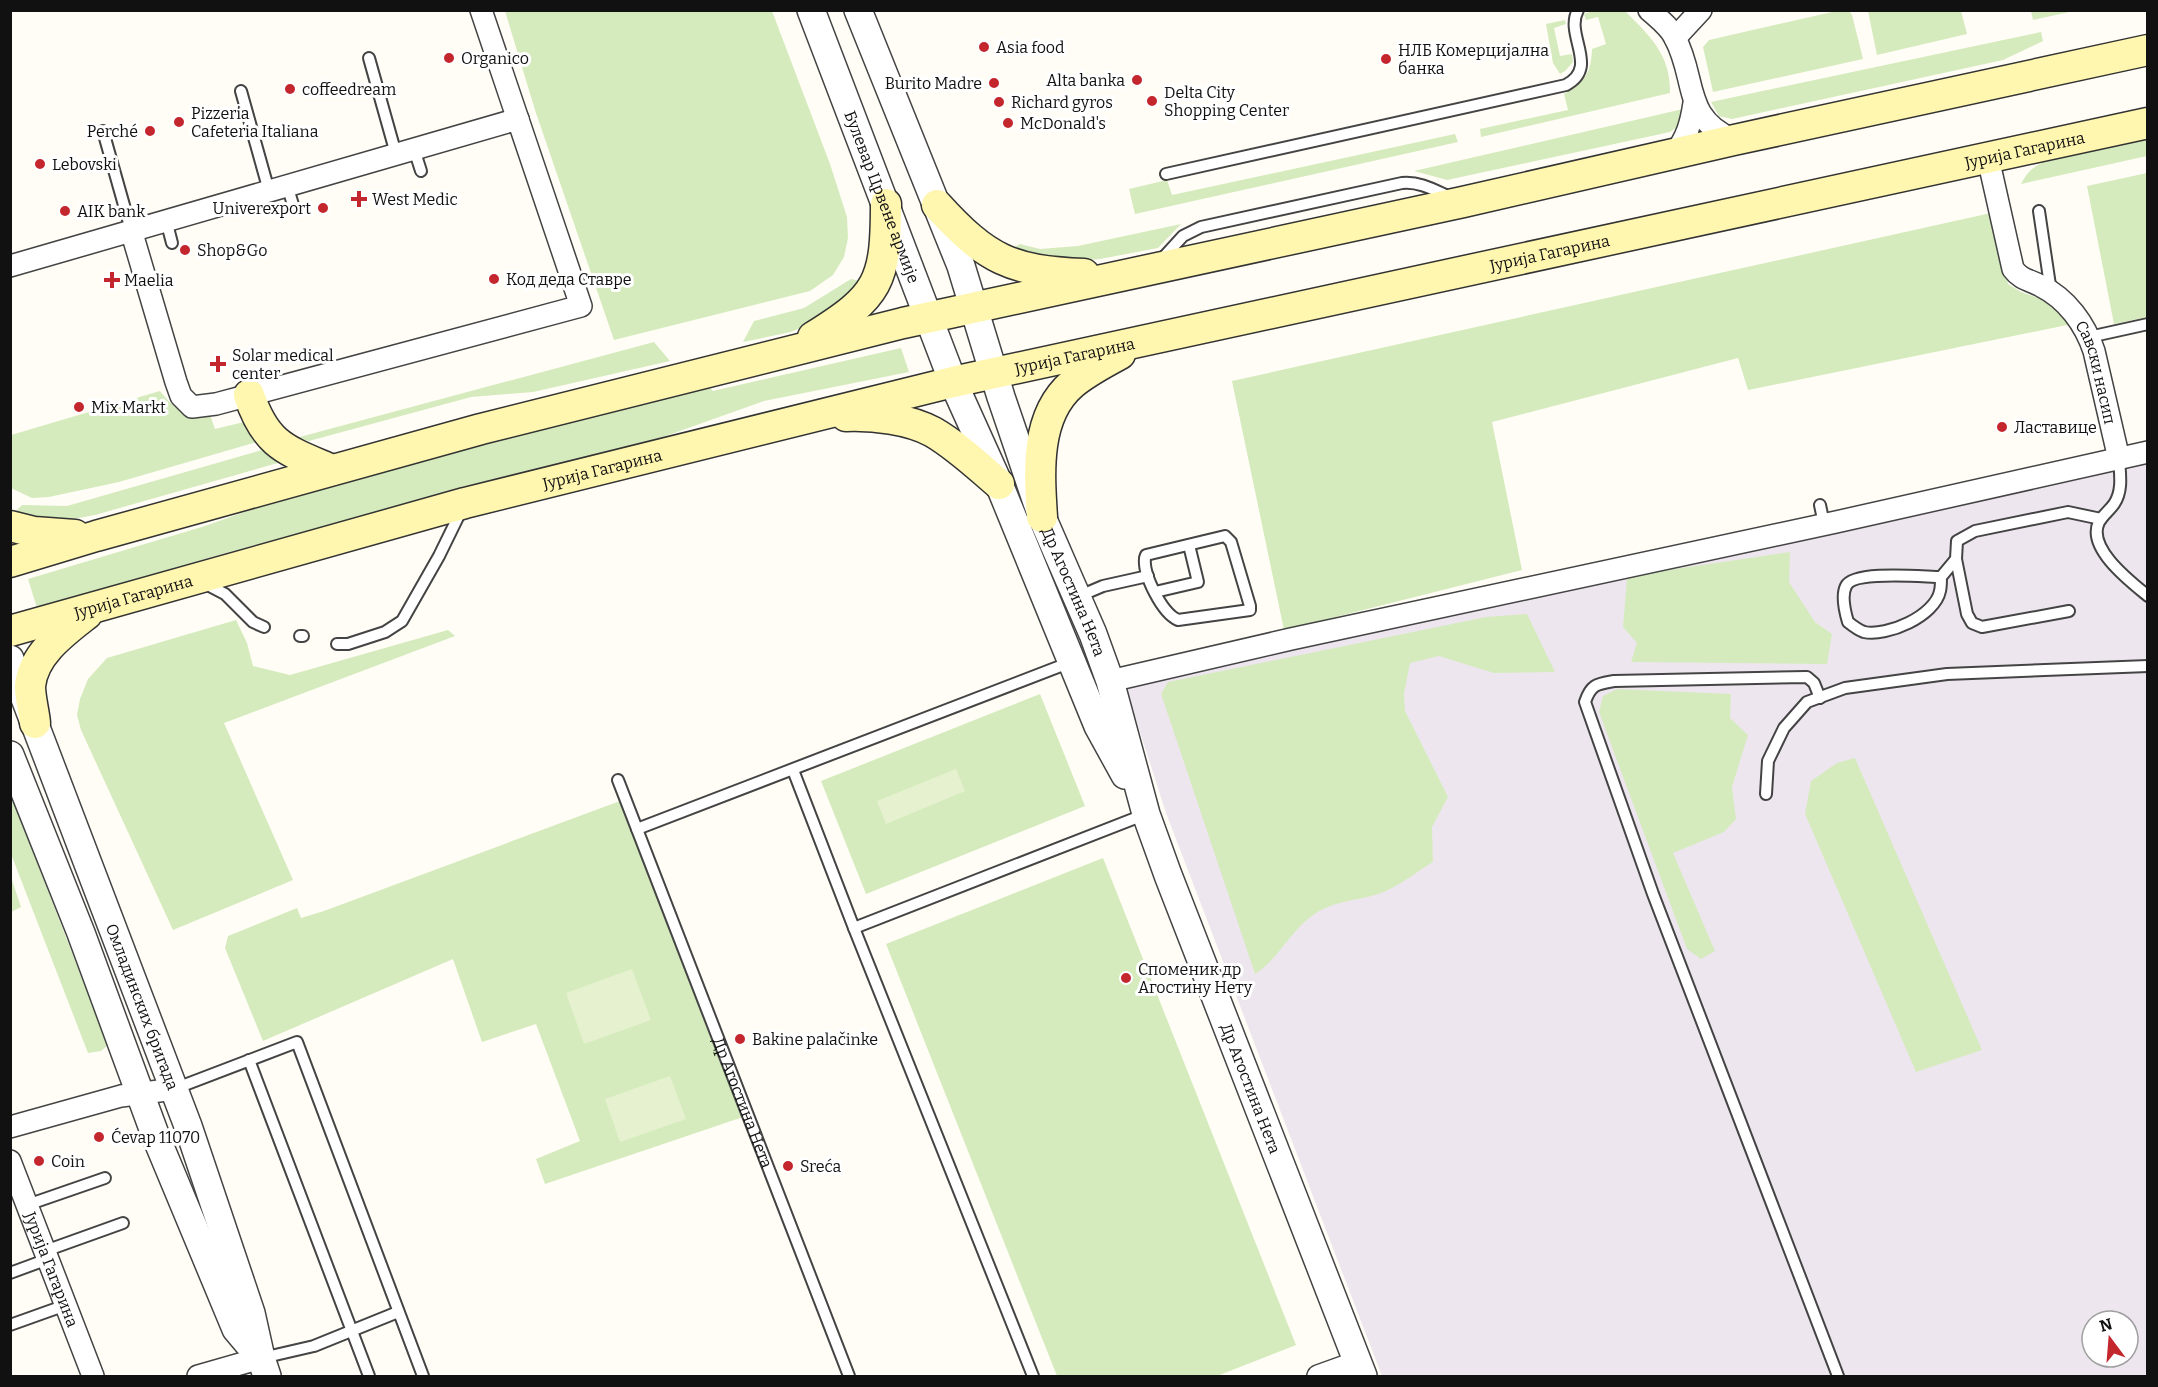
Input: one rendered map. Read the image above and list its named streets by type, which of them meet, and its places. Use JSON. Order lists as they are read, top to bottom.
{
  "streets": {
    "main road": ["Јурија Гагарина"],
    "street": [
      "Булевар Црвене армије",
      "Савски насип",
      "Др Агостина Нета",
      "Омладинских бригада"
    ]
  },
  "crossings": [
    ["Јурија Гагарина", "Булевар Црвене армије"],
    ["Јурија Гагарина", "Савски насип"],
    ["Јурија Гагарина", "Др Агостина Нета"],
    ["Булевар Црвене армије", "Др Агостина Нета"]
  ],
  "places": {
    "other": [
      "Asia food",
      "Organico",
      "НЛБ Комерцијална банка",
      "Alta banka",
      "Burito Madre",
      "coffeedream",
      "Delta City Shopping Center",
      "Richard gyros",
      "Pizzeria Cafeteria Italiana",
      "McDonald's",
      "Perché",
      "Lebovski",
      "Univerexport",
      "AIK bank",
      "Shop&Go",
      "Код деда Ставре",
      "Mix Markt",
      "Ластавице",
      "Споменик др Агостину Нету",
      "Bakine palačinke",
      "Ćevap 11070",
      "Coin",
      "Sreća"
    ],
    "health": ["West Medic", "Maelia", "Solar medical center"]
  },
  "north": "top"
}
